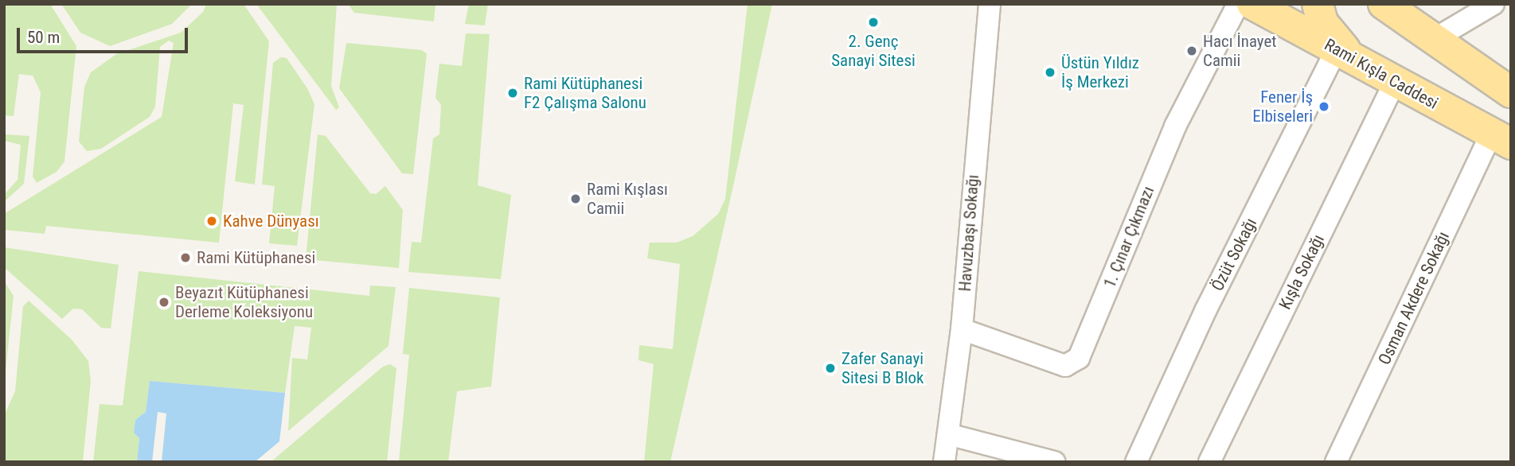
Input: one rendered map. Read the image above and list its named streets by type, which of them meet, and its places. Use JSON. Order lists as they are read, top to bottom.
{
  "streets": {
    "main road": ["Rami Kışla Caddesi"],
    "street": [
      "Havuzbaşı Sokağı",
      "1. Çınar Çıkmazı",
      "Özüt Sokağı",
      "Kışla Sokağı",
      "Osman Akdere Sokağı"
    ]
  },
  "crossings": [
    ["Rami Kışla Caddesi", "Özüt Sokağı"],
    ["Rami Kışla Caddesi", "Kışla Sokağı"],
    ["Rami Kışla Caddesi", "Osman Akdere Sokağı"],
    ["Havuzbaşı Sokağı", "1. Çınar Çıkmazı"]
  ],
  "places": [
    "2. Genç Sanayi Sitesi",
    "Hacı İnayet Camii",
    "Üstün Yıldız İş Merkezi",
    "Rami Kütüphanesi F2 Çalışma Salonu",
    "Fener İş Elbiseleri",
    "Rami Kışlası Camii",
    "Kahve Dünyası",
    "Rami Kütüphanesi",
    "Beyazıt Kütüphanesi Derleme Koleksiyonu",
    "Zafer Sanayi Sitesi B Blok"
  ],
  "scale_bar": "50 m"
}
